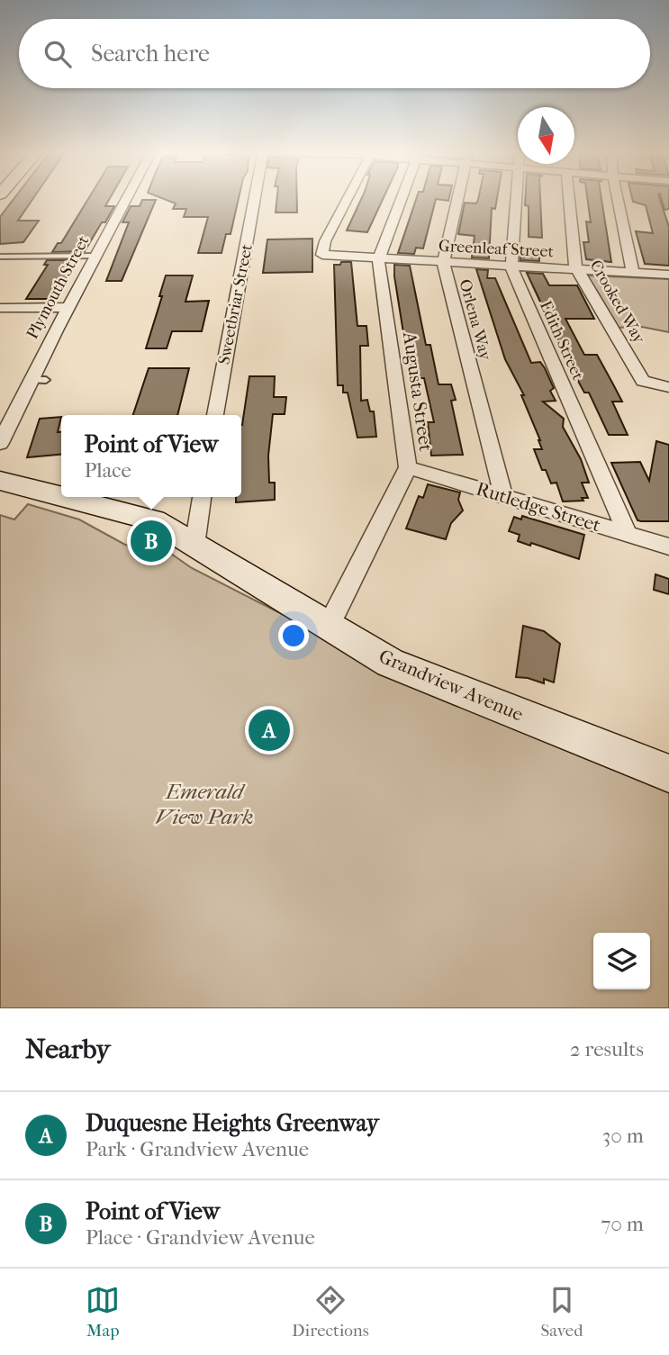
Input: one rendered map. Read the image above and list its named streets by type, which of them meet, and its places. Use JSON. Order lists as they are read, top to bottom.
{
  "streets": {
    "street": [
      "Greenleaf Street",
      "Plymouth Street",
      "Crooked Way",
      "Sweetbriar Street",
      "Orlena Way",
      "Edith Street",
      "Augusta Street",
      "Rutledge Street",
      "Grandview Avenue"
    ]
  },
  "crossings": [
    ["Greenleaf Street", "Crooked Way"],
    ["Greenleaf Street", "Orlena Way"],
    ["Greenleaf Street", "Edith Street"],
    ["Greenleaf Street", "Augusta Street"],
    ["Orlena Way", "Rutledge Street"],
    ["Edith Street", "Rutledge Street"],
    ["Augusta Street", "Rutledge Street"],
    ["Augusta Street", "Grandview Avenue"]
  ],
  "parks": ["Emerald View Park"],
  "north": "bottom",
  "page": {
    "search": "Search here",
    "popup": ["Point of View", "Place"],
    "pins": ["B", "A"],
    "heading": ["Nearby", "2 results"],
    "list": [
      {
        "mark": "A",
        "name": "Duquesne Heights Greenway",
        "note": "Park · Grandview Avenue",
        "value": "30 m"
      },
      {
        "mark": "B",
        "name": "Point of View",
        "note": "Place · Grandview Avenue",
        "value": "70 m"
      }
    ],
    "nav": ["Map", "Directions", "Saved"]
  }
}
